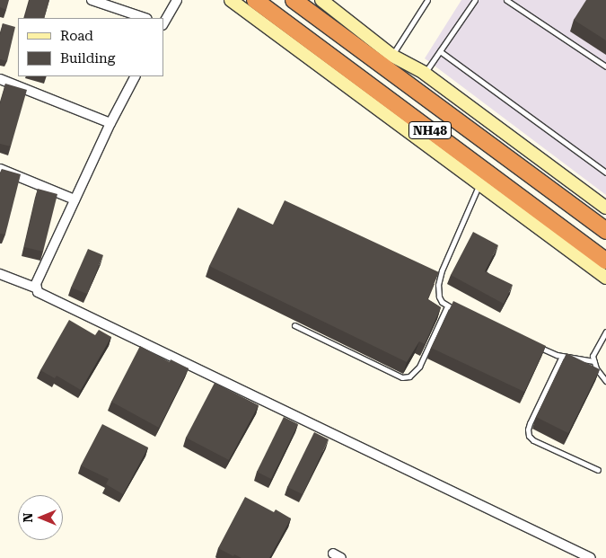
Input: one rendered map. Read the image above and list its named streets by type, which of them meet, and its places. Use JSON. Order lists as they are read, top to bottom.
{
  "streets": {
    "highway": ["NH48"]
  },
  "legend": ["Road", "Building"],
  "north": "left"
}
